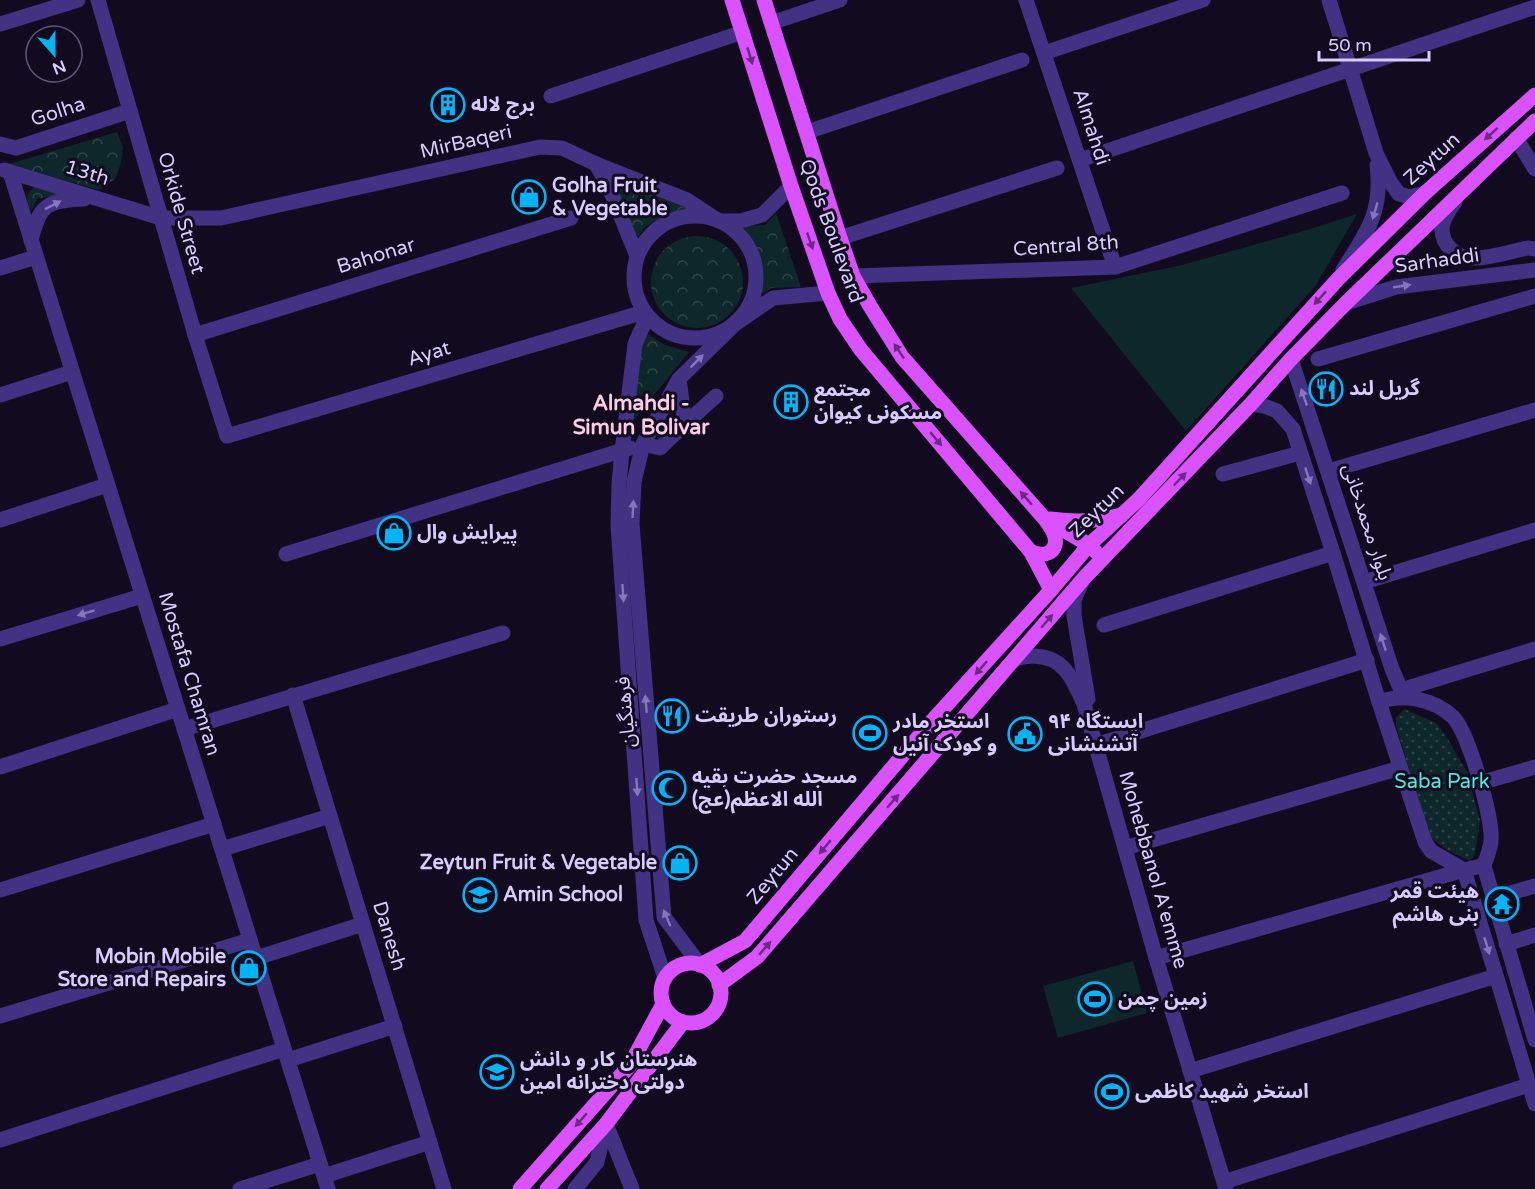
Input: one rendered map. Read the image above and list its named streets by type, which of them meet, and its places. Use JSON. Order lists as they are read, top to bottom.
{
  "streets": {
    "main road": ["Zeytun", "Qods Boulevard"],
    "street": [
      "Golha",
      "Almahdi",
      "MirBaqeri",
      "13th",
      "Orkide Street",
      "Central 8th",
      "Bahonar",
      "Sarhaddi",
      "Ayat",
      "بلوار محمدخانی",
      "Mostafa Chamran",
      "فرهنگیان",
      "Mohebbanol A'emme",
      "Danesh"
    ]
  },
  "crossings": [
    ["Golha", "Orkide Street"],
    ["Almahdi", "Central 8th"],
    ["MirBaqeri", "13th"],
    ["MirBaqeri", "Orkide Street"],
    ["MirBaqeri", "Ayat"],
    ["MirBaqeri", "فرهنگیان"],
    ["Zeytun", "Qods Boulevard"],
    ["Zeytun", "Sarhaddi"],
    ["Zeytun", "بلوار محمدخانی"],
    ["Zeytun", "فرهنگیان"],
    ["13th", "Orkide Street"],
    ["13th", "Mostafa Chamran"],
    ["Orkide Street", "Bahonar"],
    ["Orkide Street", "Ayat"],
    ["Qods Boulevard", "Central 8th"],
    ["Ayat", "فرهنگیان"]
  ],
  "districts": ["Almahdi - Simun Bolivar"],
  "parks": ["Saba Park"],
  "places": {
    "building": ["برج لاله", "مجتمع مسکونی کیوان"],
    "shop": [
      "Golha Fruit & Vegetable",
      "پیرایش وال",
      "Zeytun Fruit & Vegetable",
      "Mobin Mobile Store and Repairs"
    ],
    "restaurant": ["گریل لند", "رستوران طریقت"],
    "sports": ["استخر مادر و کودک آنیل", "زمین چمن", "استخر شهید کاظمی"],
    "public building": ["ایستگاه ۹۴ آتشنشانی"],
    "mosque": ["مسجد حضرت بقیه الله الاعظم(عج)"],
    "school or university": ["Amin School", "هنرستان کار و دانش دولتی دخترانه امین"],
    "temple": ["هیئت قمر بنی هاشم"]
  },
  "scale_bar": "50 m",
  "north": "bottom"
}
